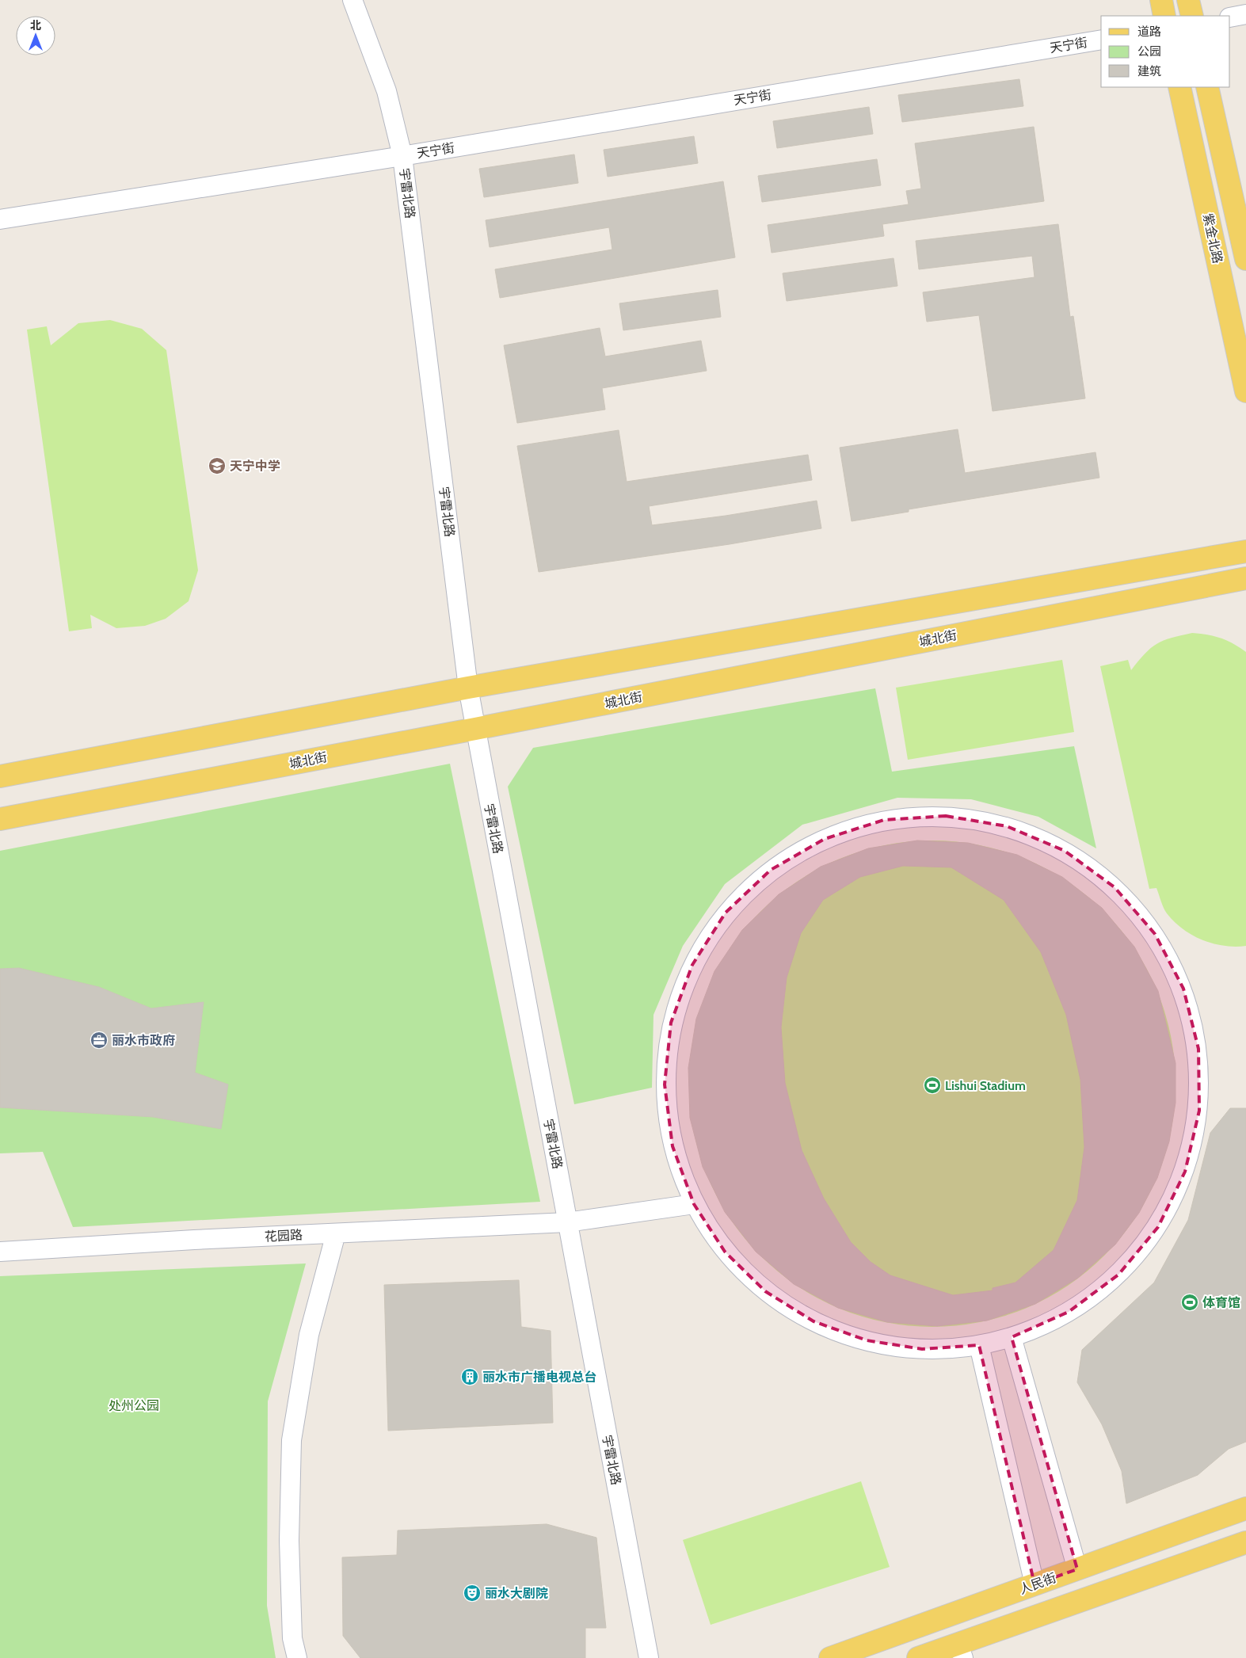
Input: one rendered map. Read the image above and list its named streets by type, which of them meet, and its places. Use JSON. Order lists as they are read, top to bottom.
{
  "streets": {
    "main road": ["紫金北路", "城北街", "人民街"],
    "street": ["天宁街", "宇雷北路", "花园路"]
  },
  "crossings": [
    ["天宁街", "宇雷北路"],
    ["宇雷北路", "城北街"],
    ["宇雷北路", "花园路"]
  ],
  "parks": ["处州公园"],
  "places": {
    "school or university": ["天宁中学"],
    "office": ["丽水市政府"],
    "sports": ["Lishui Stadium", "体育馆"],
    "building": ["丽水市广播电视总台"],
    "theatre": ["丽水大剧院"]
  },
  "legend": ["道路", "公园", "建筑"],
  "north": "top"
}
